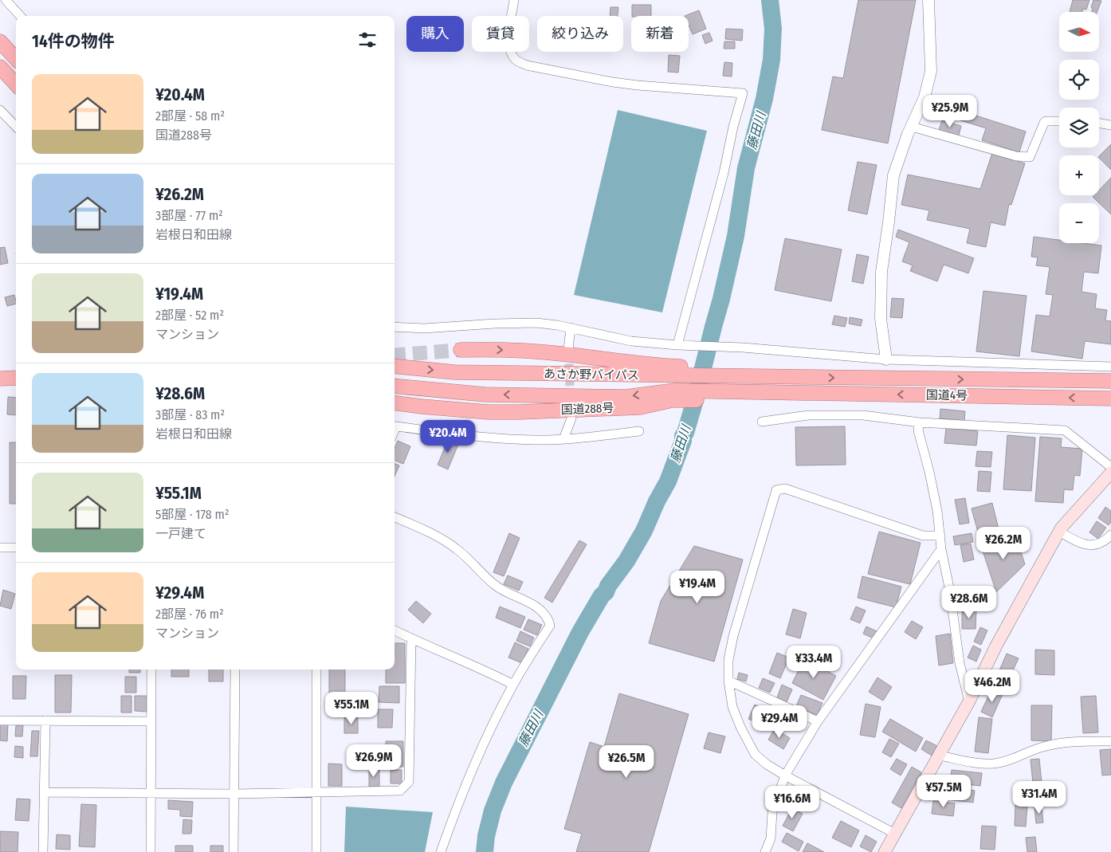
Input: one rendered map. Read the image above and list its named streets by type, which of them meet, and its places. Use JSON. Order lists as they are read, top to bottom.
{
  "streets": {
    "highway": ["あさか野バイパス", "国道4号", "国道288号"]
  },
  "crossings": [
    ["あさか野バイパス", "国道4号"],
    ["あさか野バイパス", "国道288号"],
    ["国道4号", "国道288号"]
  ],
  "water": ["藤田川"],
  "north": "right",
  "page": {
    "map_buttons": ["+", "−"],
    "chip": [
      "購入",
      "賃貸",
      "絞り込み",
      "新着"
    ],
    "heading": "14件の物件",
    "list": [
      {
        "name": "¥20.4M",
        "note": "2部屋 · 58 m² · 国道288号"
      },
      {
        "name": "¥26.2M",
        "note": "3部屋 · 77 m² · 岩根日和田線"
      },
      {
        "name": "¥19.4M",
        "note": "2部屋 · 52 m² · マンション"
      },
      {
        "name": "¥28.6M",
        "note": "3部屋 · 83 m² · 岩根日和田線"
      },
      {
        "name": "¥55.1M",
        "note": "5部屋 · 178 m² · 一戸建て"
      },
      {
        "name": "¥29.4M",
        "note": "2部屋 · 76 m² · マンション"
      }
    ],
    "price": [
      "¥25.9M",
      "¥20.4M",
      "¥26.2M",
      "¥19.4M",
      "¥28.6M",
      "¥33.4M",
      "¥46.2M",
      "¥55.1M",
      "¥29.4M",
      "¥26.9M",
      "¥26.5M",
      "¥57.5M",
      "¥31.4M",
      "¥16.6M"
    ]
  }
}
